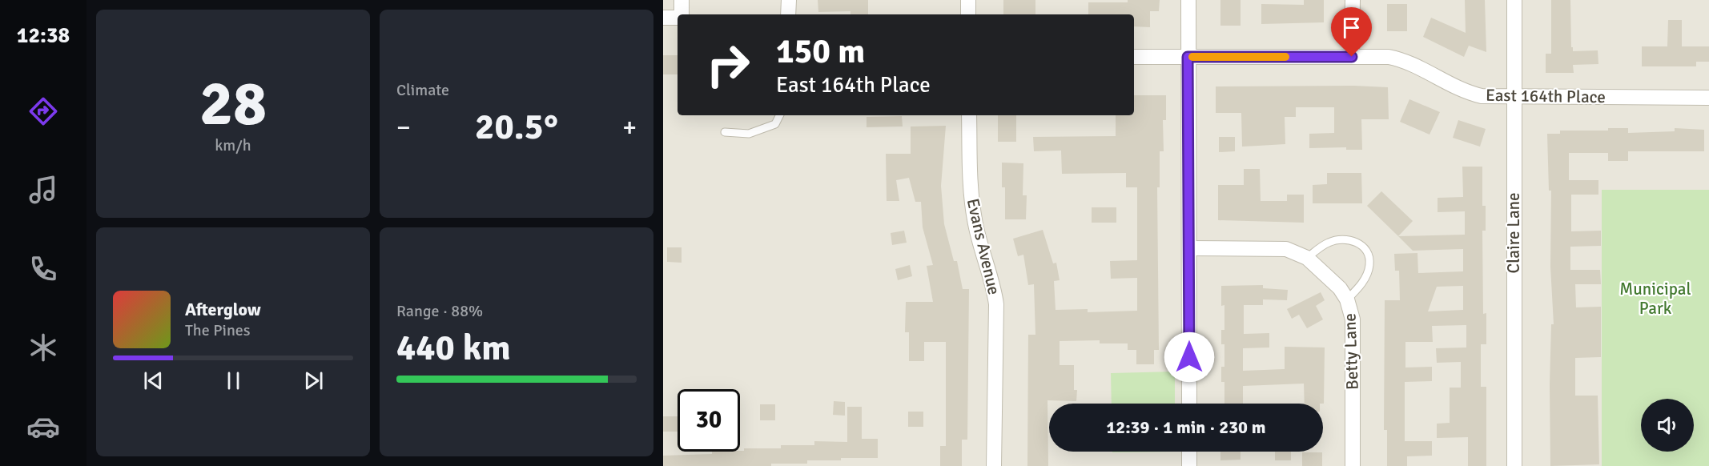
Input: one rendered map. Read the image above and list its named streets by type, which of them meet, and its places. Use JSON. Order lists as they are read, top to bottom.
{
  "streets": {
    "street": [
      "East 164th Place",
      "Claire Lane",
      "Evans Avenue",
      "Betty Lane"
    ]
  },
  "crossings": [
    ["East 164th Place", "Claire Lane"]
  ],
  "parks": ["Municipal Park"],
  "page": {
    "tabs": "12:38",
    "tile": [
      ["28", "km/h"],
      "Climate",
      ["Range · 88%", "440 km"]
    ],
    "turn": ["150 m", "East 164th Place"],
    "heat": ["−", "20.5°", "+"],
    "song": ["Afterglow", "The Pines"],
    "limit": "30",
    "trip": "12:39 · 1 min · 230 m"
  }
}
